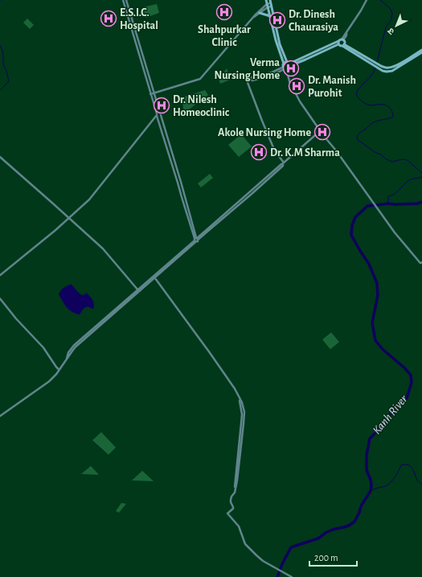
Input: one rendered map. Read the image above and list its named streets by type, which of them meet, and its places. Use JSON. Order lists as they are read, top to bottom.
{
  "water": ["Kanh River"],
  "places": {
    "hospital": [
      "Shahpurkar Clinic",
      "E.S.I.C. Hospital",
      "Dr. Dinesh Chaurasiya",
      "Verma Nursing Home",
      "Dr. Manish Purohit",
      "Dr. Nilesh Homeoclinic",
      "Akole Nursing Home",
      "Dr. K.M Sharma"
    ]
  },
  "scale_bar": "200 m",
  "north": "bottom left"
}
